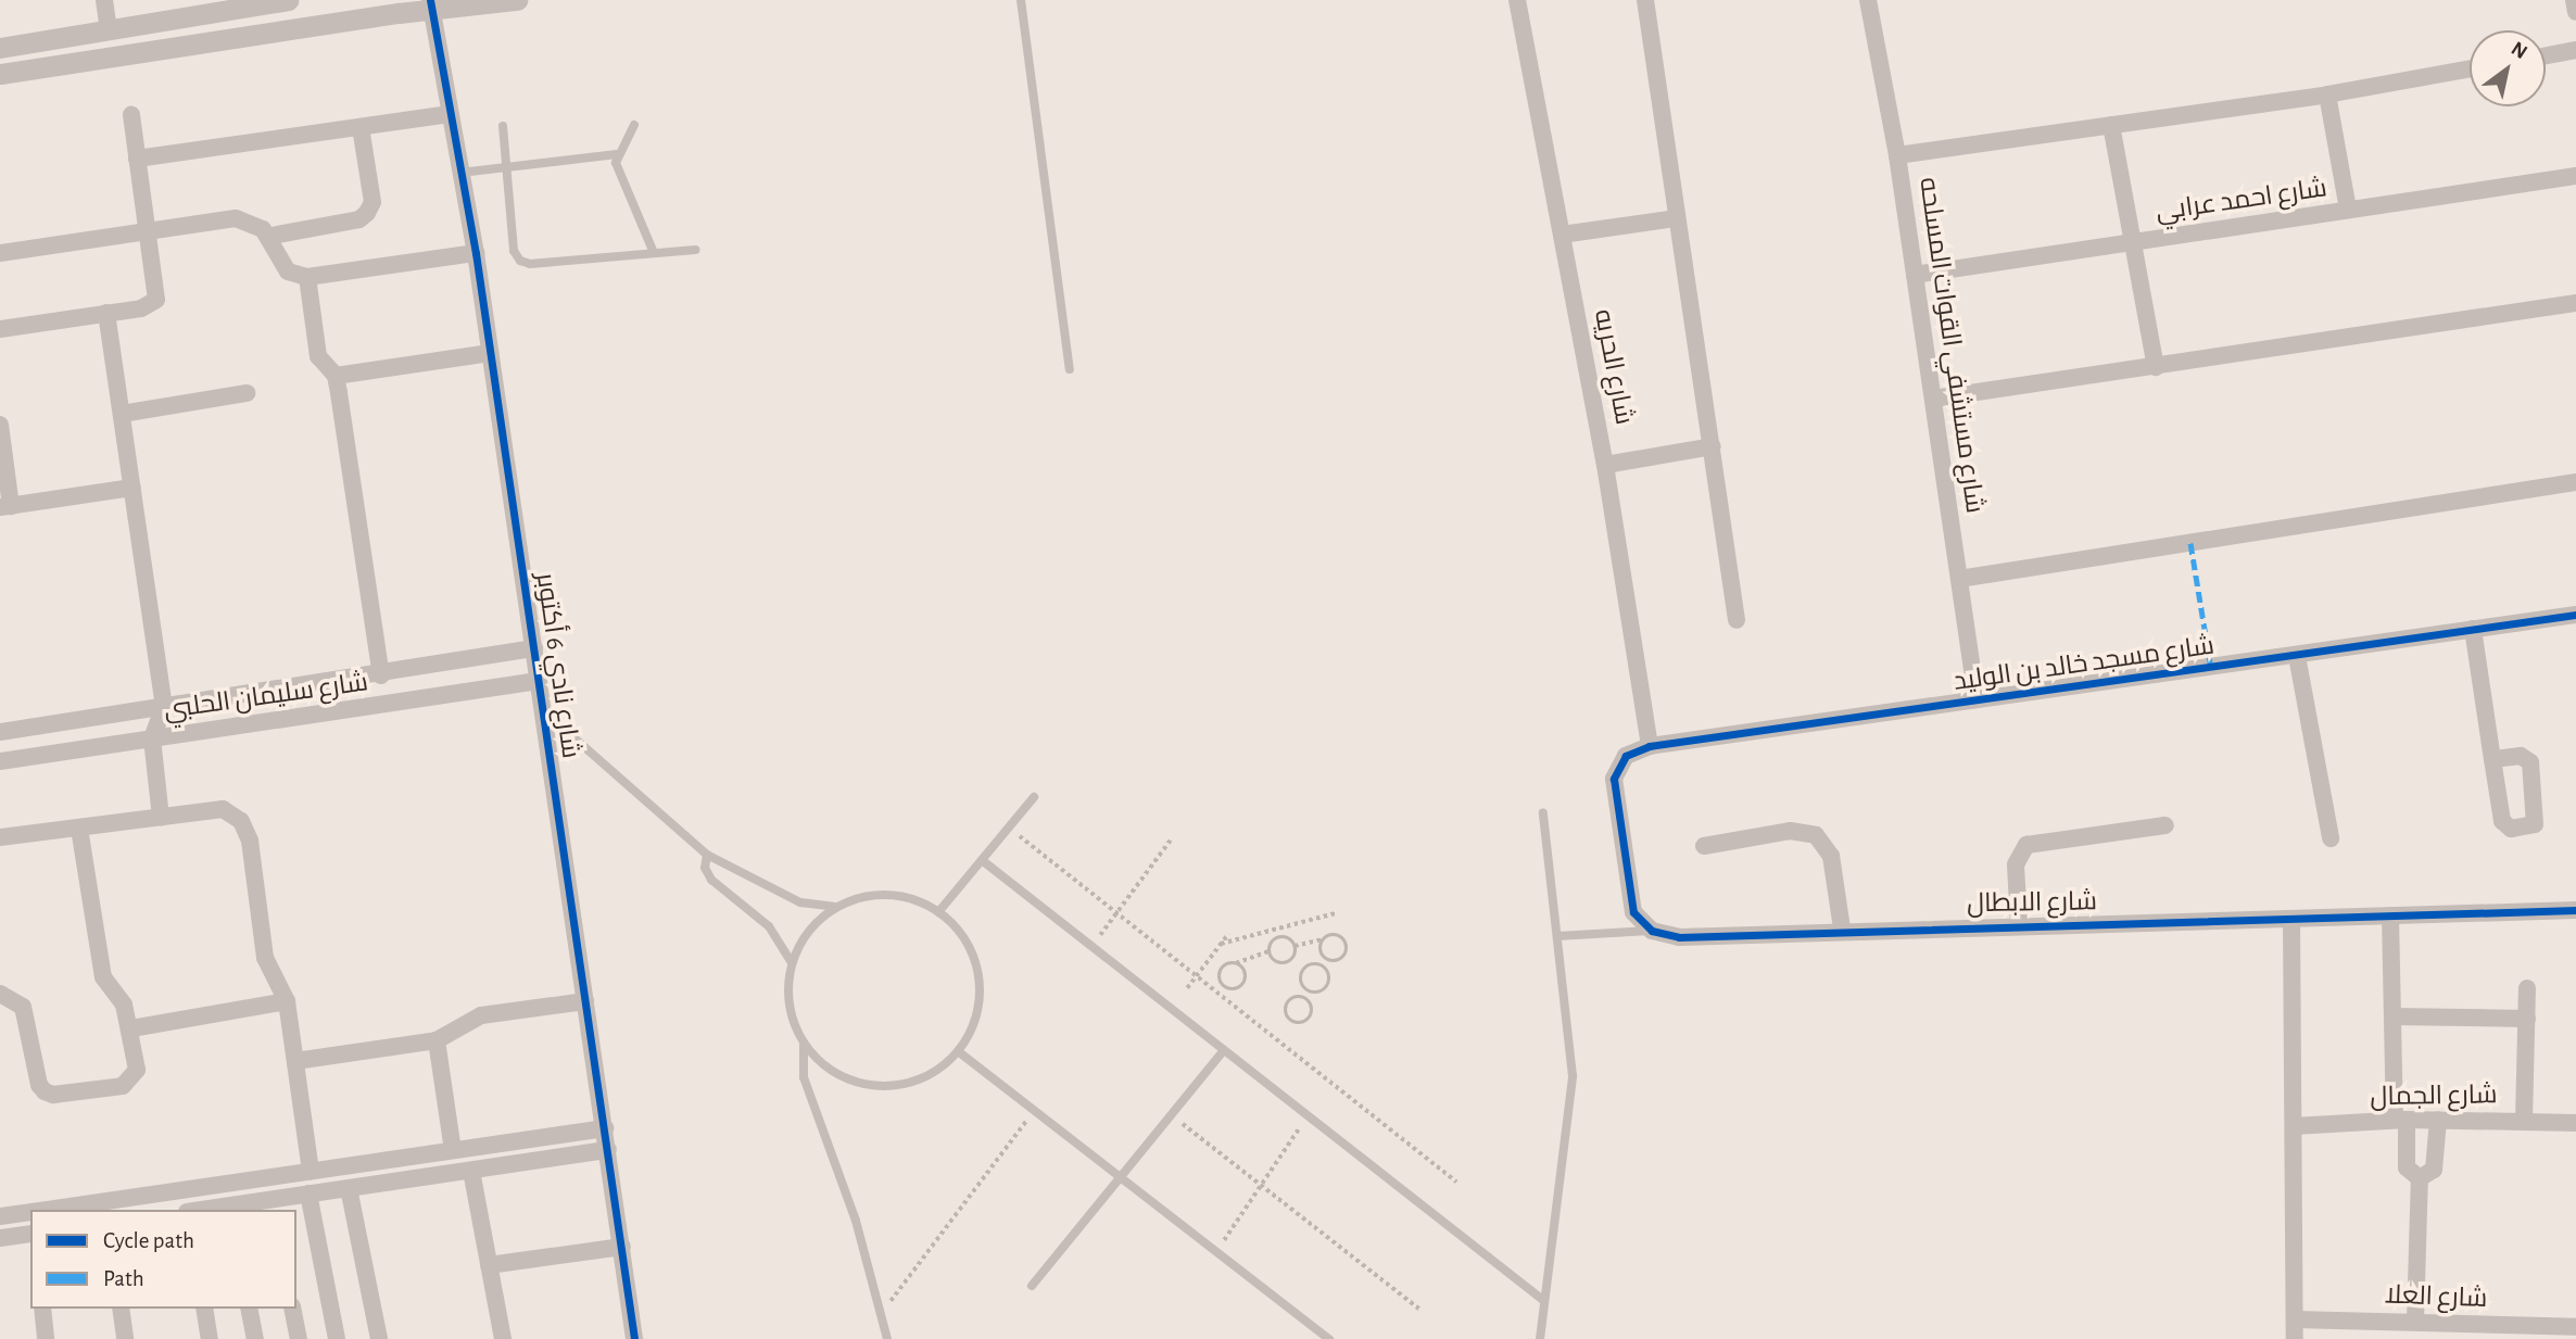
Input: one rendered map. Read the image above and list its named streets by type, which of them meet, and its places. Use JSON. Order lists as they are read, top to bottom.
{
  "streets": {
    "street": [
      "شارع احمد عرابي",
      "شارع مستشفي القوات المسلحه",
      "شارع الحريه",
      "شارع مسجد خالد بن الوليد",
      "شارع نادي 6 أكتوبر",
      "شارع سليمان الحلبي",
      "شارع الابطال",
      "شارع الجمال",
      "شارع العلا"
    ]
  },
  "crossings": [
    ["شارع احمد عرابي", "شارع مستشفي القوات المسلحه"],
    ["شارع مستشفي القوات المسلحه", "شارع مسجد خالد بن الوليد"],
    ["شارع الحريه", "شارع مسجد خالد بن الوليد"],
    ["شارع مسجد خالد بن الوليد", "شارع الابطال"],
    ["شارع نادي 6 أكتوبر", "شارع سليمان الحلبي"]
  ],
  "legend": ["Cycle path", "Path"],
  "north": "top right"
}
